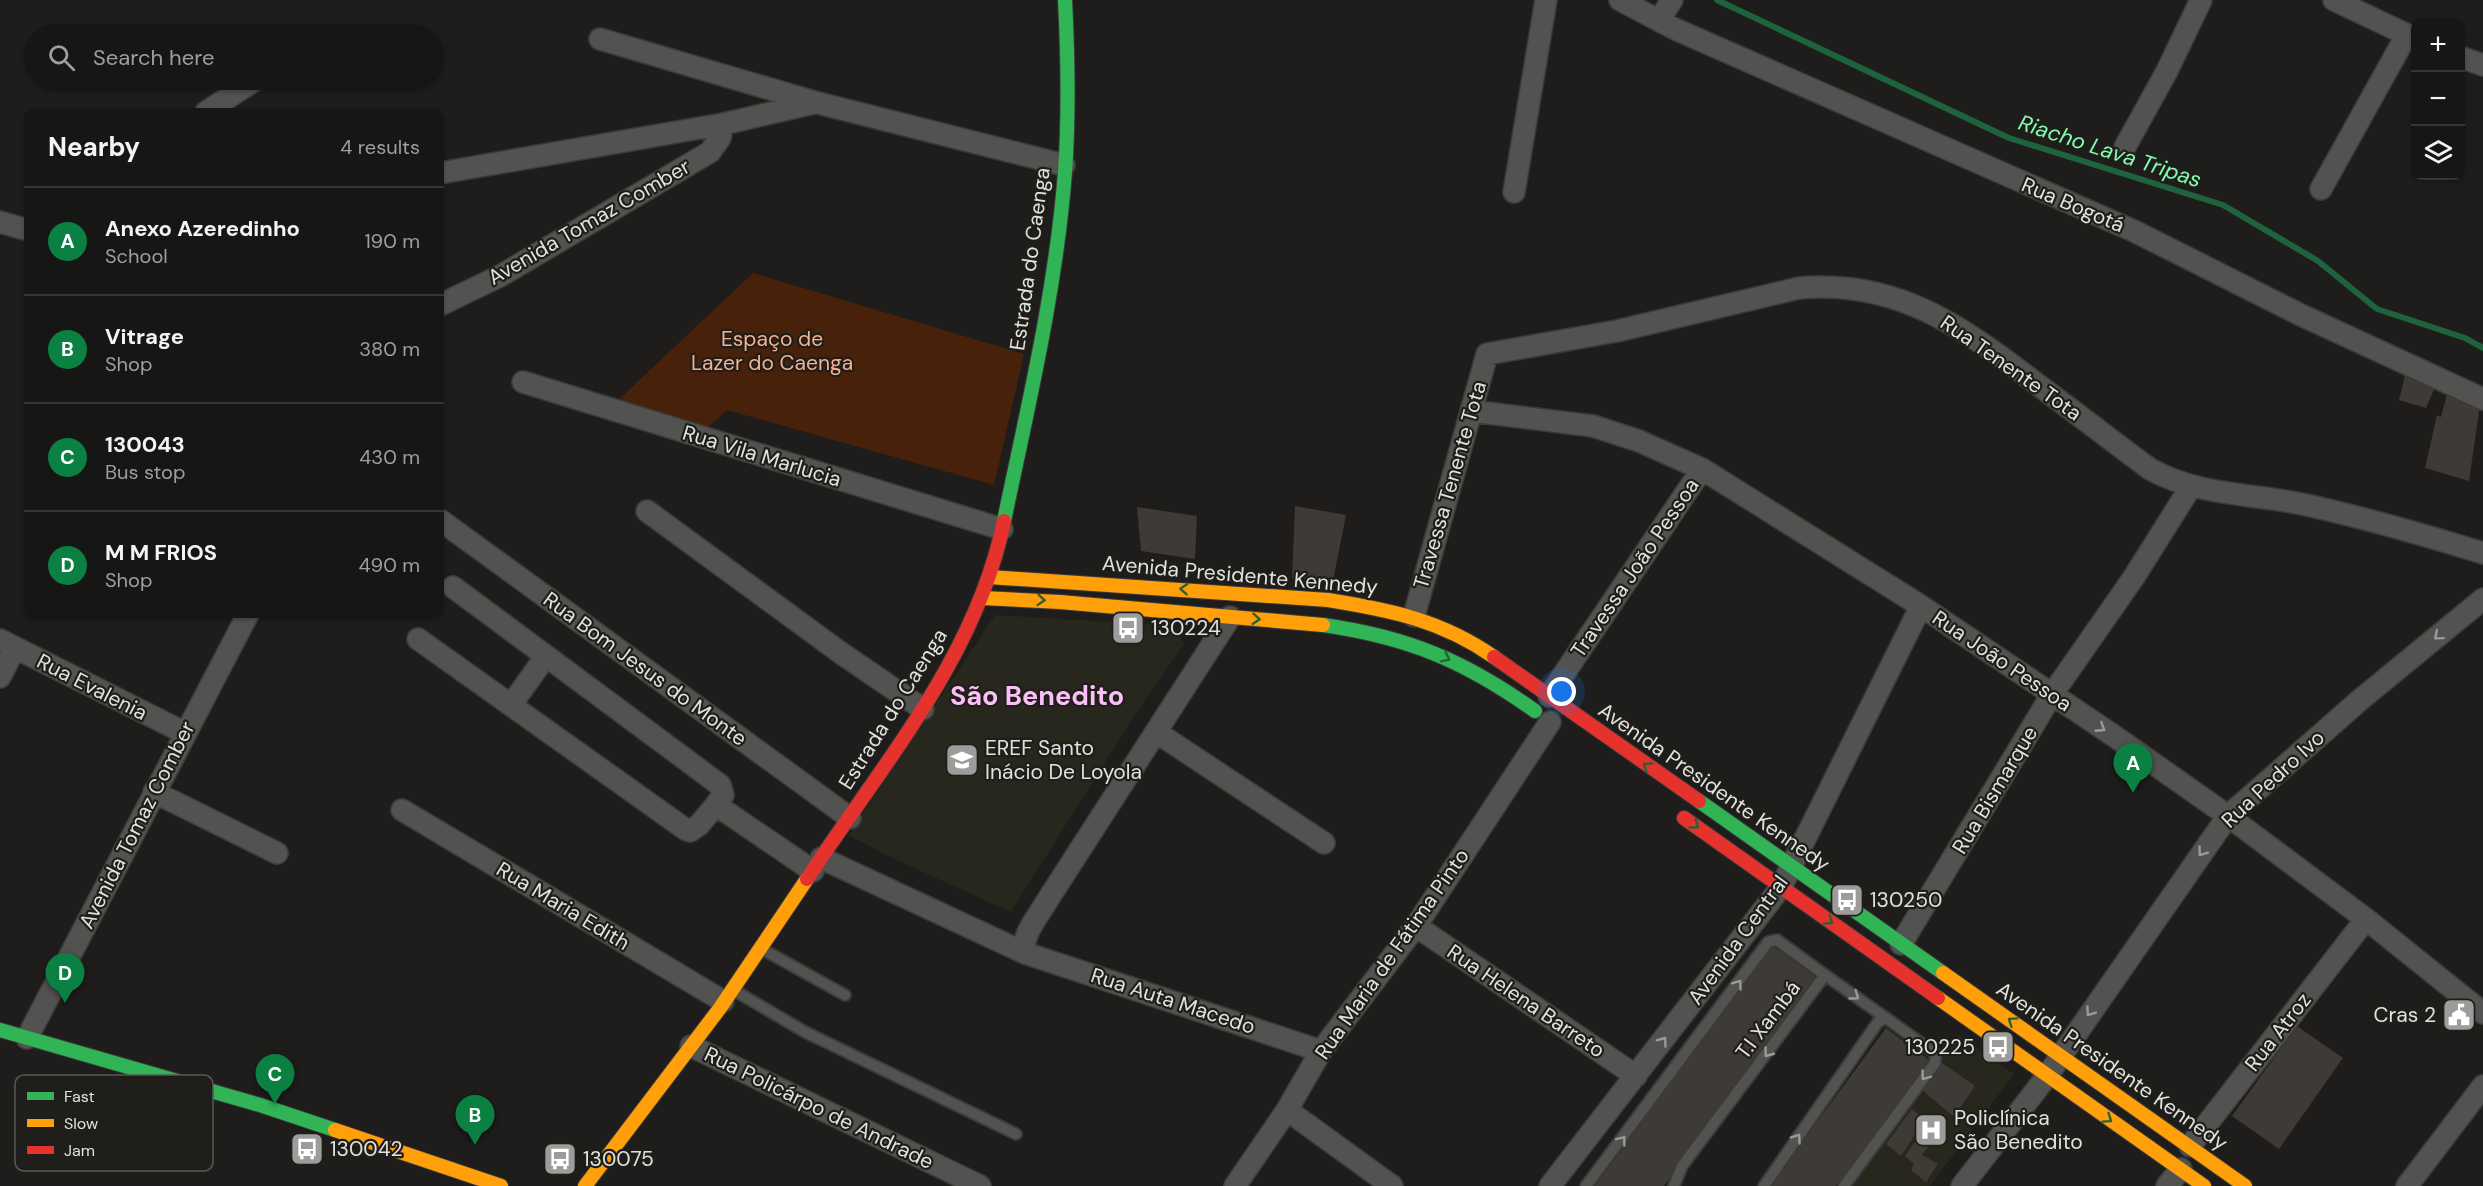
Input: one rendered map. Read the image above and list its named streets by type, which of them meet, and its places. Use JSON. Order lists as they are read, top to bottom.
{
  "streets": {
    "main road": ["Estrada do Caenga", "Avenida Presidente Kennedy"],
    "street": [
      "Rua Bogotá",
      "Avenida Tomaz Comber",
      "Rua Tenente Tota",
      "Rua Vila Marlucia",
      "Travessa Tenente Tota",
      "Travessa João Pessoa",
      "Rua João Pessoa",
      "Rua Bom Jesus do Monte",
      "Rua Evalenia",
      "Rua Pedro Ivo",
      "Rua Bismarque",
      "Rua Maria Edith",
      "Avenida Central",
      "Rua Maria de Fátima Pinto",
      "Rua Auta Macedo",
      "Rua Helena Barreto",
      "Rua Atroz",
      "Rua Policárpo de Andrade"
    ],
    "lane": ["T.I Xambá"]
  },
  "crossings": [
    ["Avenida Tomaz Comber", "Rua Evalenia"],
    ["Estrada do Caenga", "Rua Vila Marlucia"],
    ["Estrada do Caenga", "Avenida Presidente Kennedy"],
    ["Estrada do Caenga", "Rua Bom Jesus do Monte"],
    ["Estrada do Caenga", "Rua Maria Edith"],
    ["Estrada do Caenga", "Rua Auta Macedo"],
    ["Estrada do Caenga", "Rua Policárpo de Andrade"],
    ["Rua Tenente Tota", "Travessa Tenente Tota"],
    ["Rua Tenente Tota", "Rua Bismarque"],
    ["Travessa Tenente Tota", "Avenida Presidente Kennedy"],
    ["Travessa Tenente Tota", "Rua João Pessoa"],
    ["Travessa João Pessoa", "Avenida Presidente Kennedy"],
    ["Travessa João Pessoa", "Rua João Pessoa"],
    ["Avenida Presidente Kennedy", "Rua Pedro Ivo"],
    ["Avenida Presidente Kennedy", "Rua Bismarque"],
    ["Avenida Presidente Kennedy", "Avenida Central"],
    ["Avenida Presidente Kennedy", "Rua Maria de Fátima Pinto"],
    ["Avenida Presidente Kennedy", "Rua Atroz"],
    ["Rua João Pessoa", "Rua Pedro Ivo"],
    ["Rua João Pessoa", "Rua Bismarque"],
    ["Rua João Pessoa", "Avenida Central"],
    ["Rua João Pessoa", "Rua Atroz"],
    ["Avenida Central", "Rua Helena Barreto"],
    ["Rua Maria de Fátima Pinto", "Rua Auta Macedo"],
    ["Rua Maria de Fátima Pinto", "Rua Helena Barreto"]
  ],
  "one_way": ["Rua Pedro Ivo"],
  "districts": ["São Benedito"],
  "water": ["Riacho Lava Tripas"],
  "parks": ["Espaço de Lazer do Caenga"],
  "places": {
    "bus stop": [
      "130224",
      "130250",
      "130225",
      "130042",
      "130075"
    ],
    "school or university": ["EREF Santo Inácio De Loyola"],
    "public building": ["Cras 2"],
    "hospital": ["Policlínica São Benedito"]
  },
  "legend": ["Fast", "Slow", "Jam"],
  "page": {
    "map_buttons": ["+", "−"],
    "search": "Search here",
    "heading": ["Nearby", "4 results"],
    "list": [
      {
        "mark": "A",
        "name": "Anexo Azeredinho",
        "note": "School",
        "value": "190 m"
      },
      {
        "mark": "B",
        "name": "Vitrage",
        "note": "Shop",
        "value": "380 m"
      },
      {
        "mark": "C",
        "name": "130043",
        "note": "Bus stop",
        "value": "430 m"
      },
      {
        "mark": "D",
        "name": "M M FRIOS",
        "note": "Shop",
        "value": "490 m"
      }
    ],
    "pins": [
      "A",
      "D",
      "C",
      "B"
    ]
  }
}
